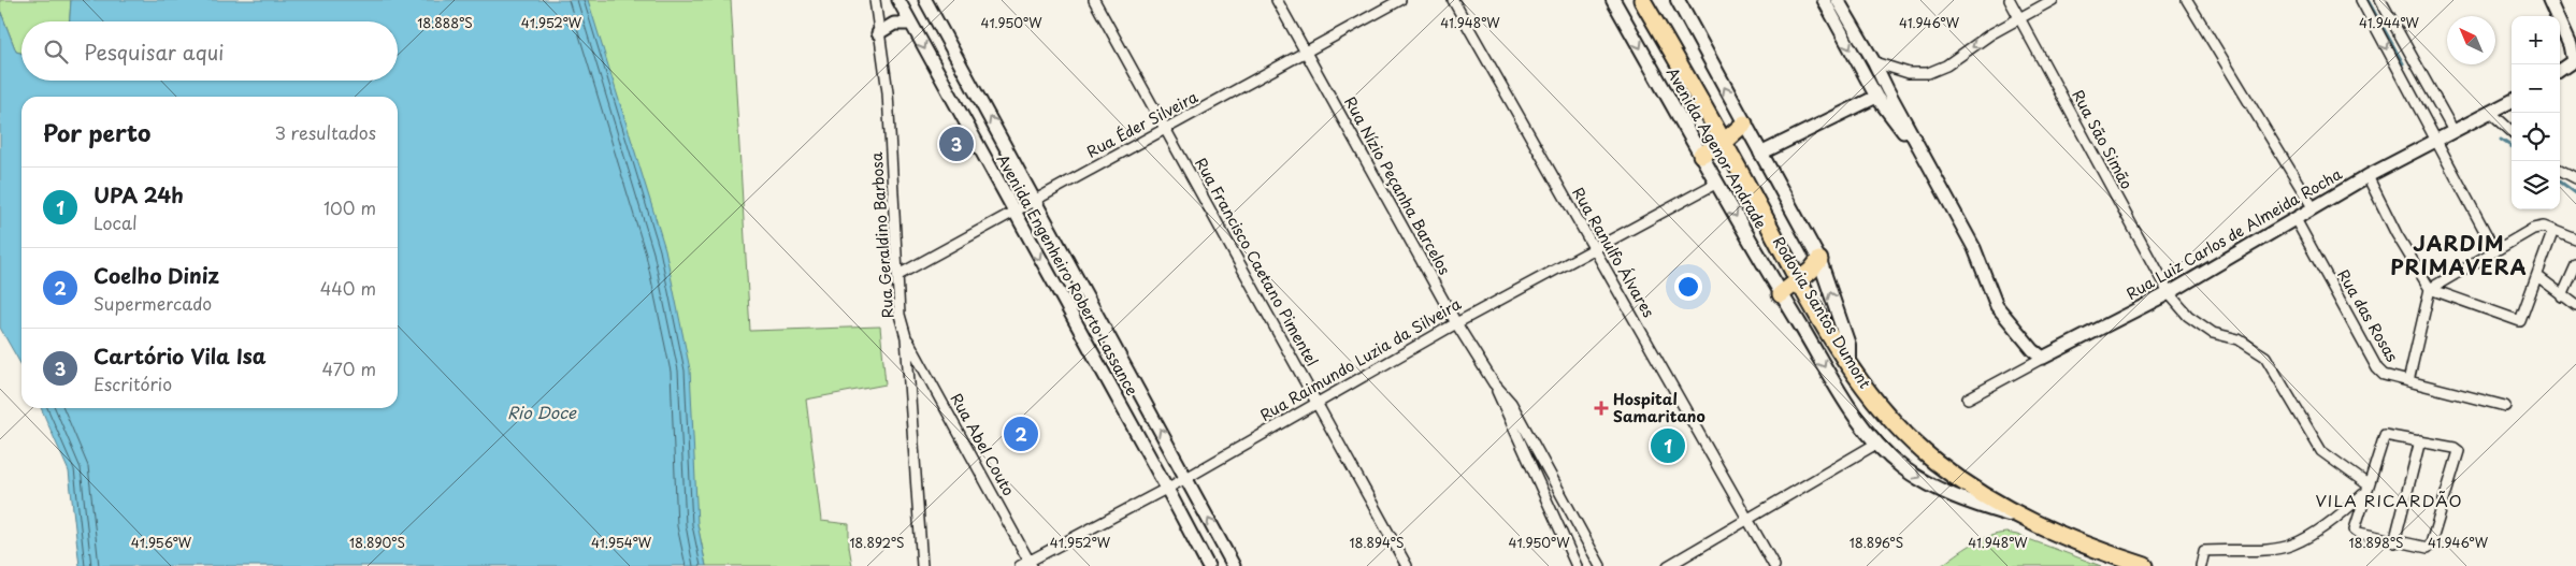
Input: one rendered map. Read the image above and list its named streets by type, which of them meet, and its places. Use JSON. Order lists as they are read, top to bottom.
{
  "streets": {
    "highway": ["Rodovia Santos Dumont"],
    "main road": ["Avenida Agenor Andrade"],
    "street": [
      "Rua Éder Silveira",
      "Rua São Simão",
      "Rua Nízio Peçanha Barcelos",
      "Rua Luiz Carlos de Almeida Rocha",
      "Rua Geraldino Barbosa",
      "Rua Ranulfo Álvares",
      "Rua Francisco Caetano Pimentel",
      "Avenida Engenheiro Roberto Lassance",
      "Rua das Rosas",
      "Rua Raimundo Luzia da Silveira",
      "Rua Abel Couto"
    ]
  },
  "crossings": [
    ["Rua Éder Silveira", "Rua Nízio Peçanha Barcelos"],
    ["Rua Éder Silveira", "Rua Geraldino Barbosa"],
    ["Rua Éder Silveira", "Rua Francisco Caetano Pimentel"],
    ["Rua Éder Silveira", "Avenida Engenheiro Roberto Lassance"],
    ["Rua São Simão", "Rua Luiz Carlos de Almeida Rocha"],
    ["Avenida Agenor Andrade", "Rodovia Santos Dumont"],
    ["Avenida Agenor Andrade", "Rua Raimundo Luzia da Silveira"],
    ["Rua Nízio Peçanha Barcelos", "Rua Raimundo Luzia da Silveira"],
    ["Rua Luiz Carlos de Almeida Rocha", "Rua das Rosas"],
    ["Rua Geraldino Barbosa", "Rua Abel Couto"],
    ["Rua Ranulfo Álvares", "Rua Raimundo Luzia da Silveira"],
    ["Rua Francisco Caetano Pimentel", "Rua Raimundo Luzia da Silveira"],
    ["Avenida Engenheiro Roberto Lassance", "Rua Raimundo Luzia da Silveira"],
    ["Rua Raimundo Luzia da Silveira", "Rua Abel Couto"]
  ],
  "districts": ["JARDIM PRIMAVERA", "VILA RICARDÃO"],
  "water": ["Rio Doce"],
  "places": {
    "health": ["Hospital Samaritano"]
  },
  "north": "top left",
  "page": {
    "map_buttons": ["+", "−"],
    "search": "Pesquisar aqui",
    "heading": ["Por perto", "3 resultados"],
    "pins": ["3", "2", "1"],
    "list": [
      {
        "mark": "1",
        "name": "UPA 24h",
        "note": "Local",
        "value": "100 m"
      },
      {
        "mark": "2",
        "name": "Coelho Diniz",
        "note": "Supermercado",
        "value": "440 m"
      },
      {
        "mark": "3",
        "name": "Cartório Vila Isa",
        "note": "Escritório",
        "value": "470 m"
      }
    ]
  },
  "coordinates": [
    "18.888°S",
    "41.952°W",
    "41.950°W",
    "41.948°W",
    "41.944°W",
    "41.946°W",
    "41.956°W",
    "41.954°W",
    "18.890°S",
    "18.892°S",
    "18.894°S",
    "18.896°S",
    "18.898°S"
  ]
}
